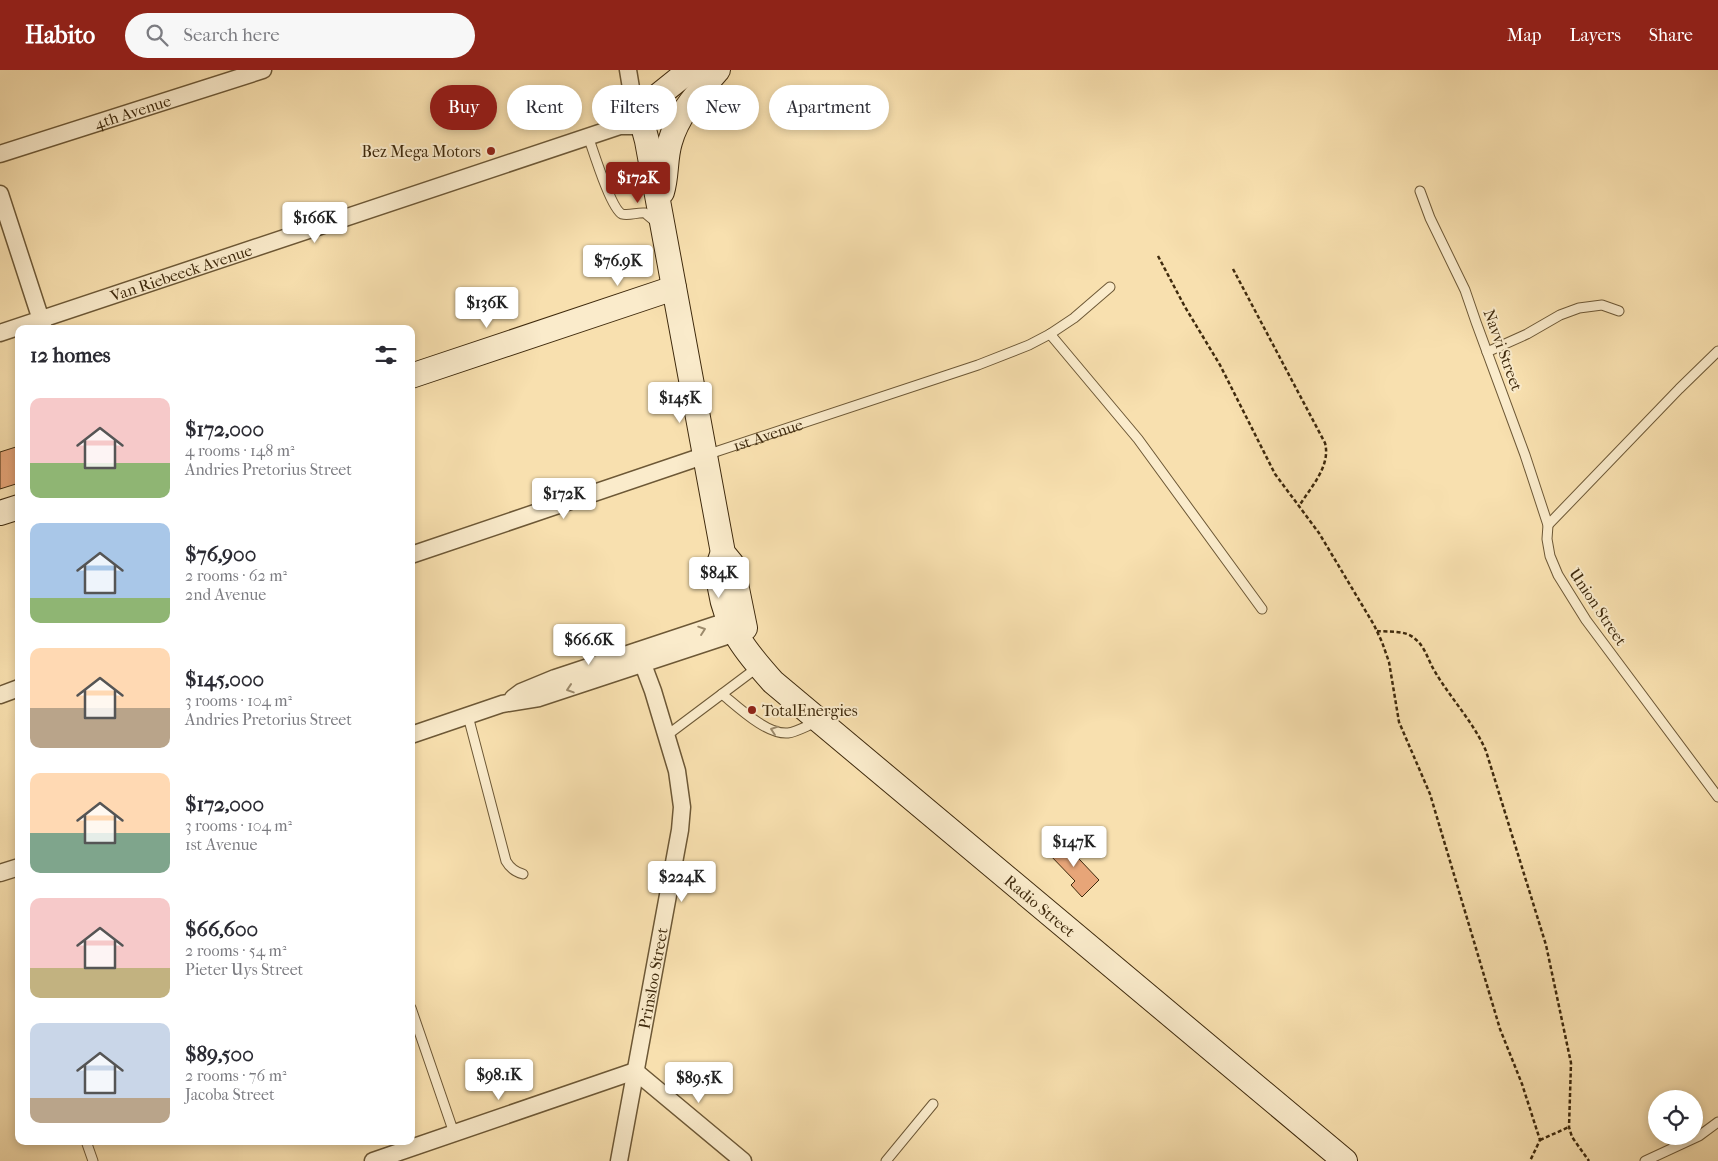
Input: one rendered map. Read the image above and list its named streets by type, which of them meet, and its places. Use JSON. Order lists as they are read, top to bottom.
{
  "streets": {
    "street": [
      "4th Avenue",
      "Van Riebeeck Avenue",
      "1st Avenue",
      "Radio Street",
      "Prinsloo Street"
    ],
    "lane": ["Navvi Street", "Union Street"]
  },
  "crossings": [
    ["Navvi Street", "Union Street"]
  ],
  "places": ["Bez Mega Motors", "TotalEnergies"],
  "page": {
    "header": "Habito",
    "search": "Search here",
    "nav": ["Map", "Layers", "Share"],
    "chip": [
      "Buy",
      "Rent",
      "Filters",
      "New",
      "Apartment"
    ],
    "price": [
      "$172K",
      "$166K",
      "$76.9K",
      "$136K",
      "$145K",
      "$172K",
      "$84K",
      "$66.6K",
      "$147K",
      "$224K",
      "$98.1K",
      "$89.5K"
    ],
    "heading": "12 homes",
    "list": [
      {
        "name": "$172,000",
        "note": "4 rooms · 148 m² · Andries Pretorius Street"
      },
      {
        "name": "$76,900",
        "note": "2 rooms · 62 m² · 2nd Avenue"
      },
      {
        "name": "$145,000",
        "note": "3 rooms · 104 m² · Andries Pretorius Street"
      },
      {
        "name": "$172,000",
        "note": "3 rooms · 104 m² · 1st Avenue"
      },
      {
        "name": "$66,600",
        "note": "2 rooms · 54 m² · Pieter Uys Street"
      },
      {
        "name": "$89,500",
        "note": "2 rooms · 76 m² · Jacoba Street"
      }
    ]
  }
}
